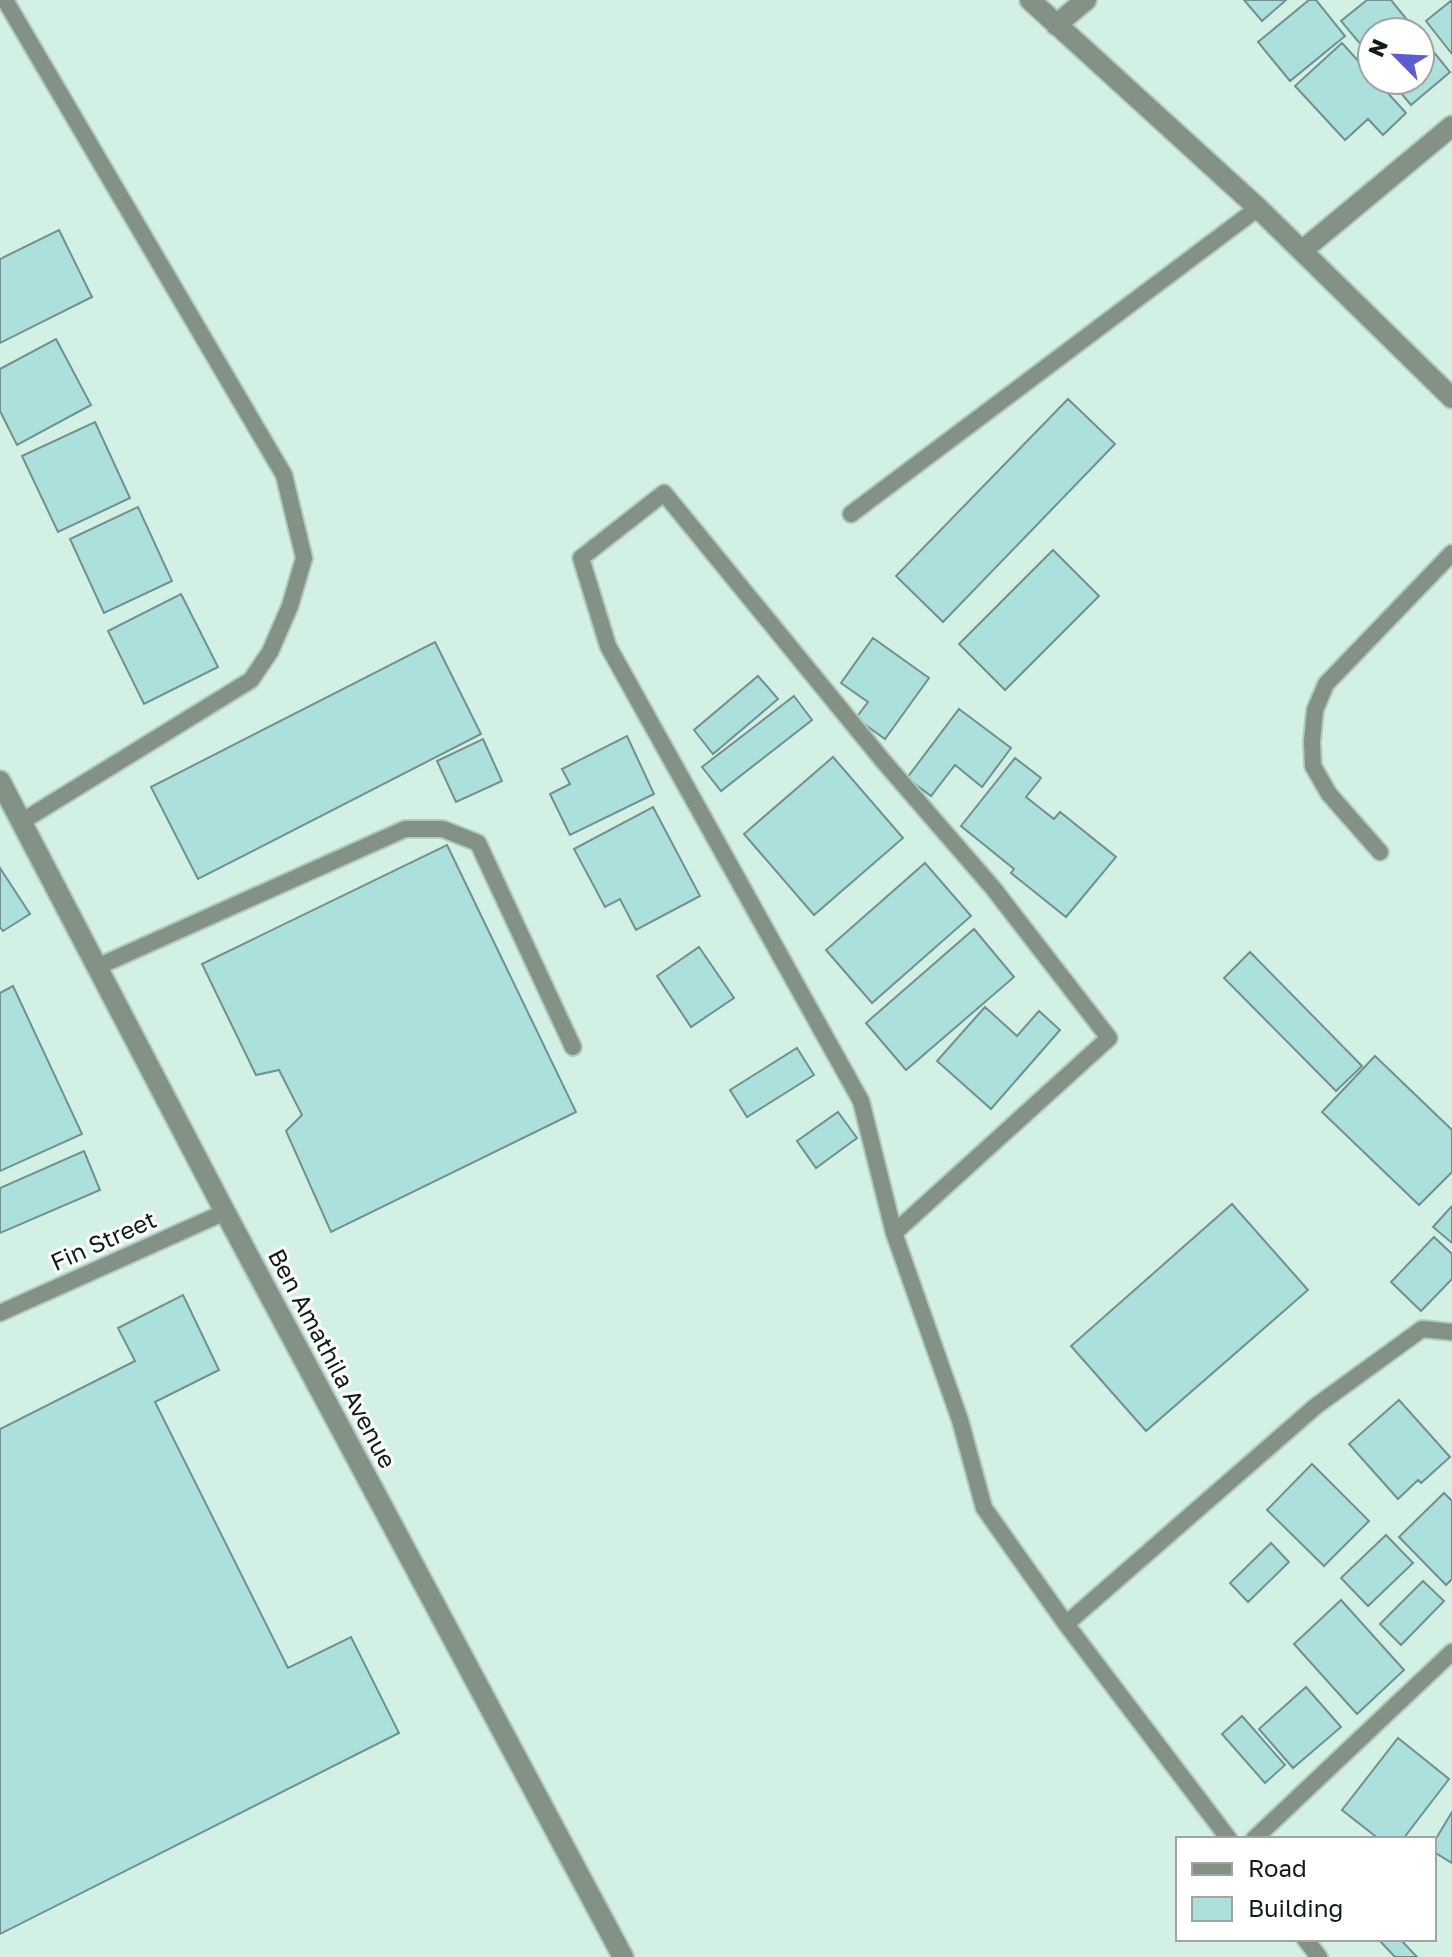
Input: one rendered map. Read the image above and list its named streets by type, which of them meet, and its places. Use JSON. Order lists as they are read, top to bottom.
{
  "streets": {
    "street": ["Ben Amathila Avenue"],
    "lane": ["Fin Street"]
  },
  "crossings": [
    ["Fin Street", "Ben Amathila Avenue"]
  ],
  "legend": ["Road", "Building"],
  "north": "top left"
}
